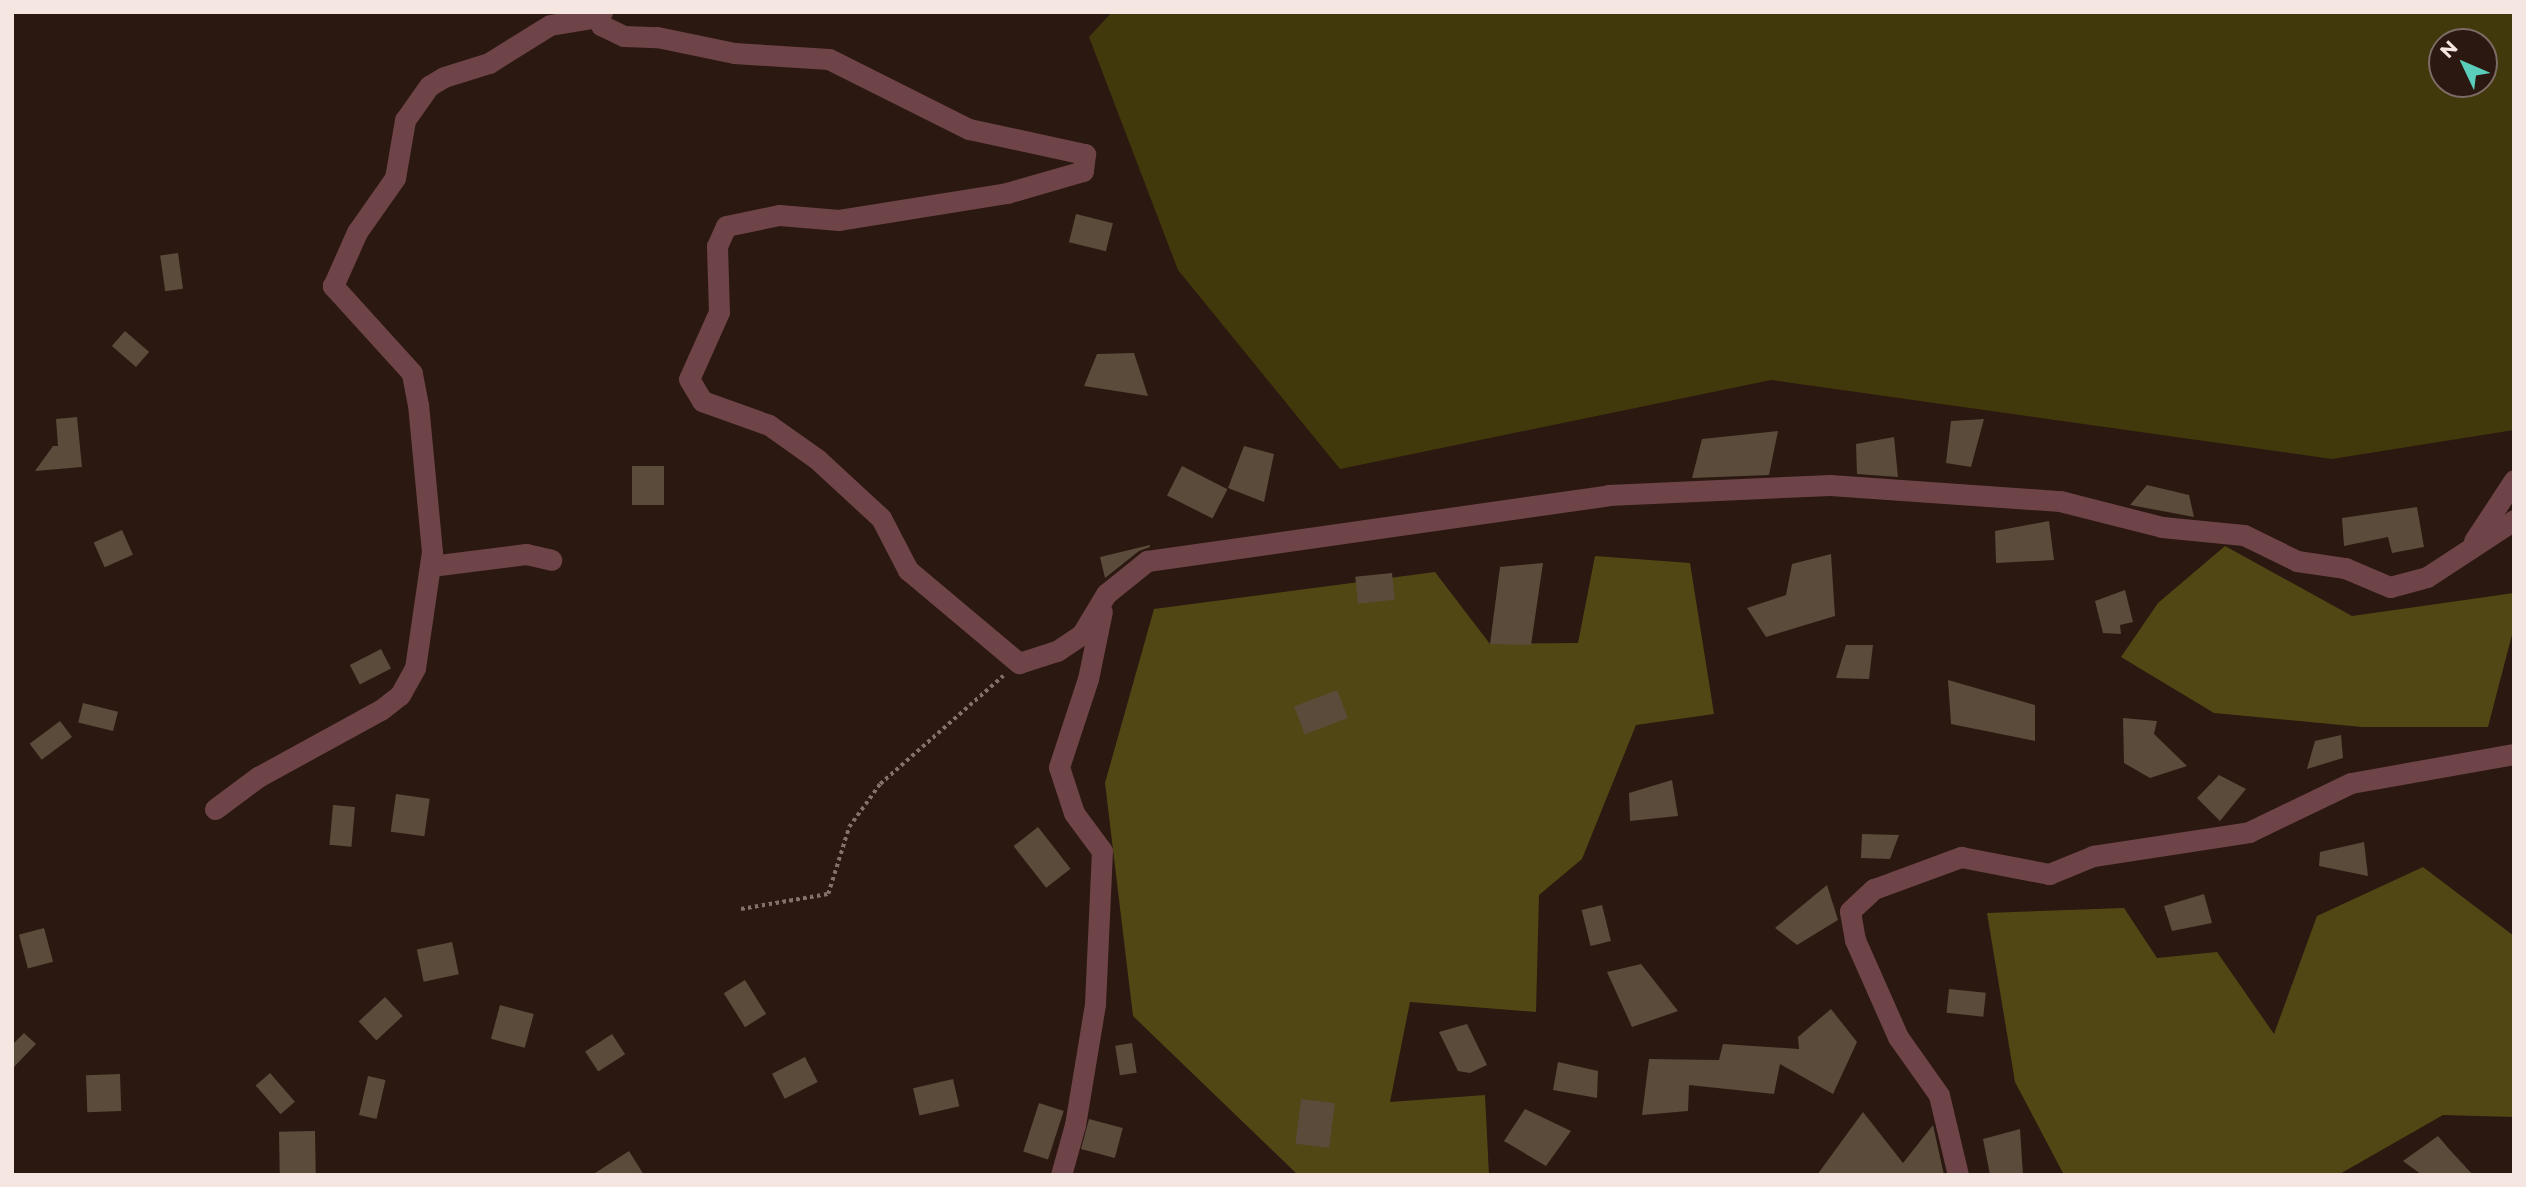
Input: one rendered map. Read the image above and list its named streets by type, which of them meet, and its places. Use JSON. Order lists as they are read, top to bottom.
{
  "north": "top left"
}
